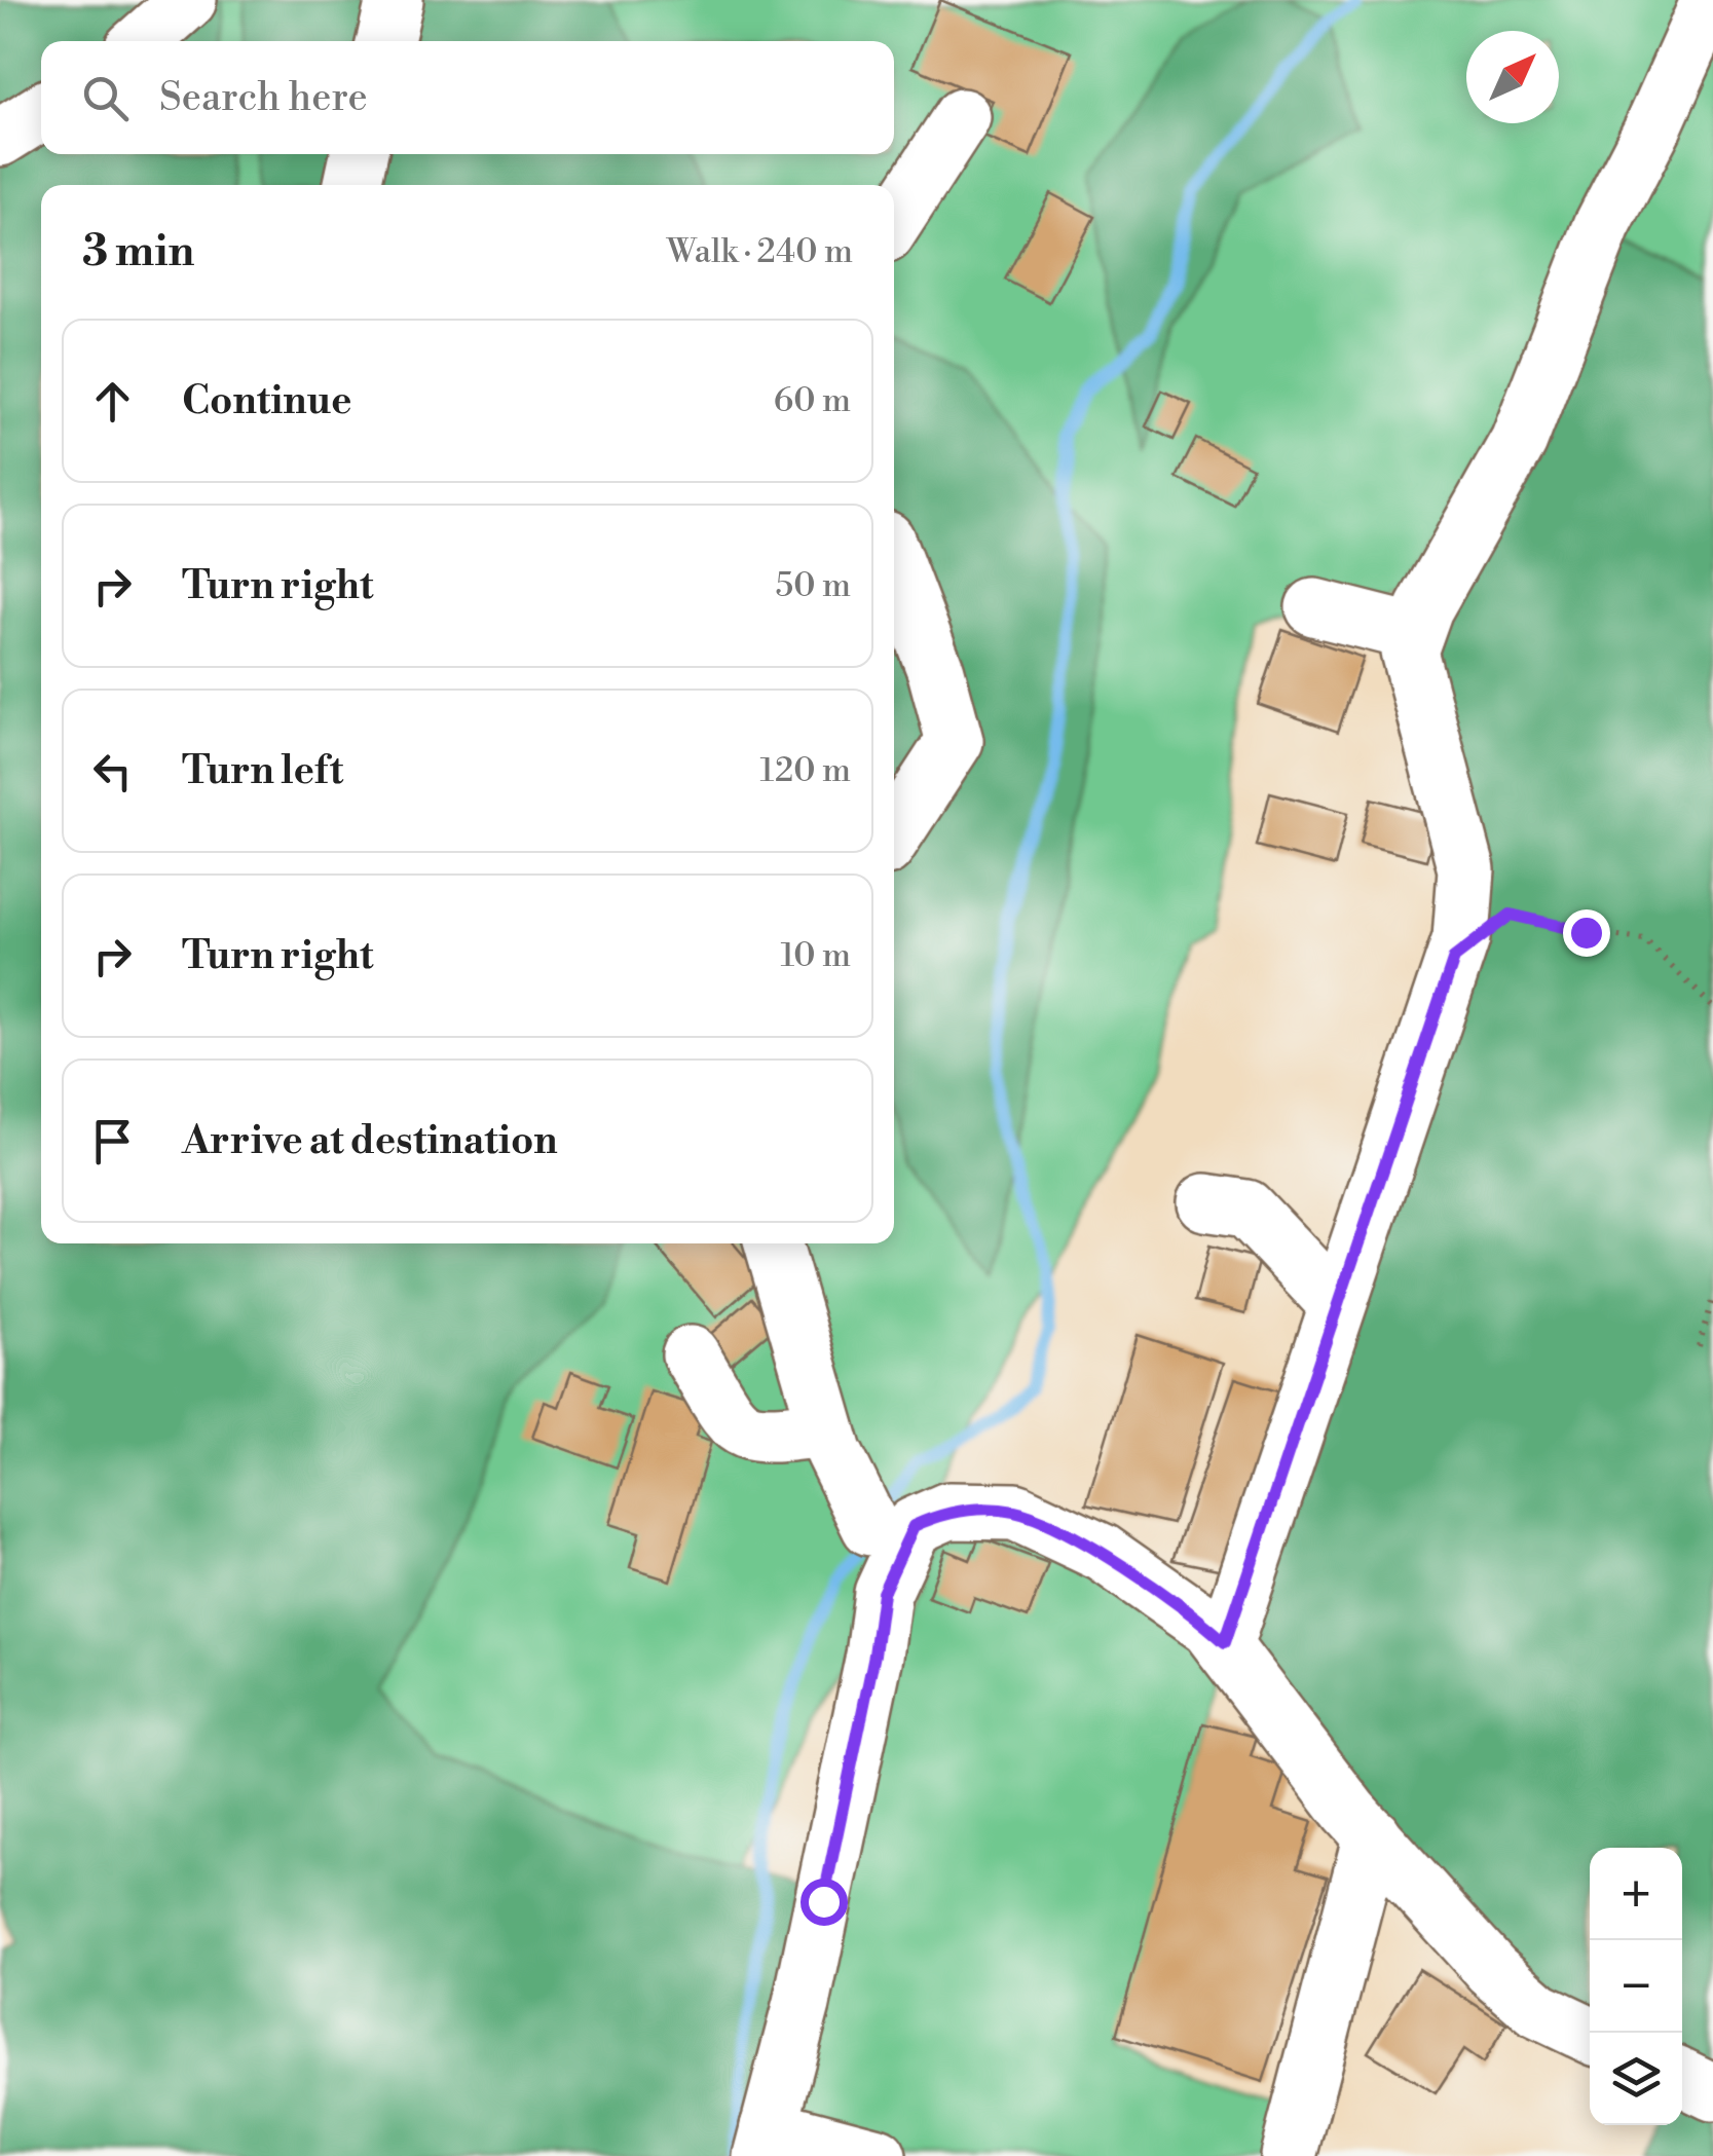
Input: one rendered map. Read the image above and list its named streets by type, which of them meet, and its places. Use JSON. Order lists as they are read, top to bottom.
{
  "north": "top right",
  "page": {
    "search": "Search here",
    "heading": ["3 min", "Walk · 240 m"],
    "list": [
      ["Continue", "60 m"],
      ["Turn right", "50 m"],
      ["Turn left", "120 m"],
      ["Turn right", "10 m"],
      "Arrive at destination"
    ],
    "map_buttons": ["+", "−"]
  }
}
